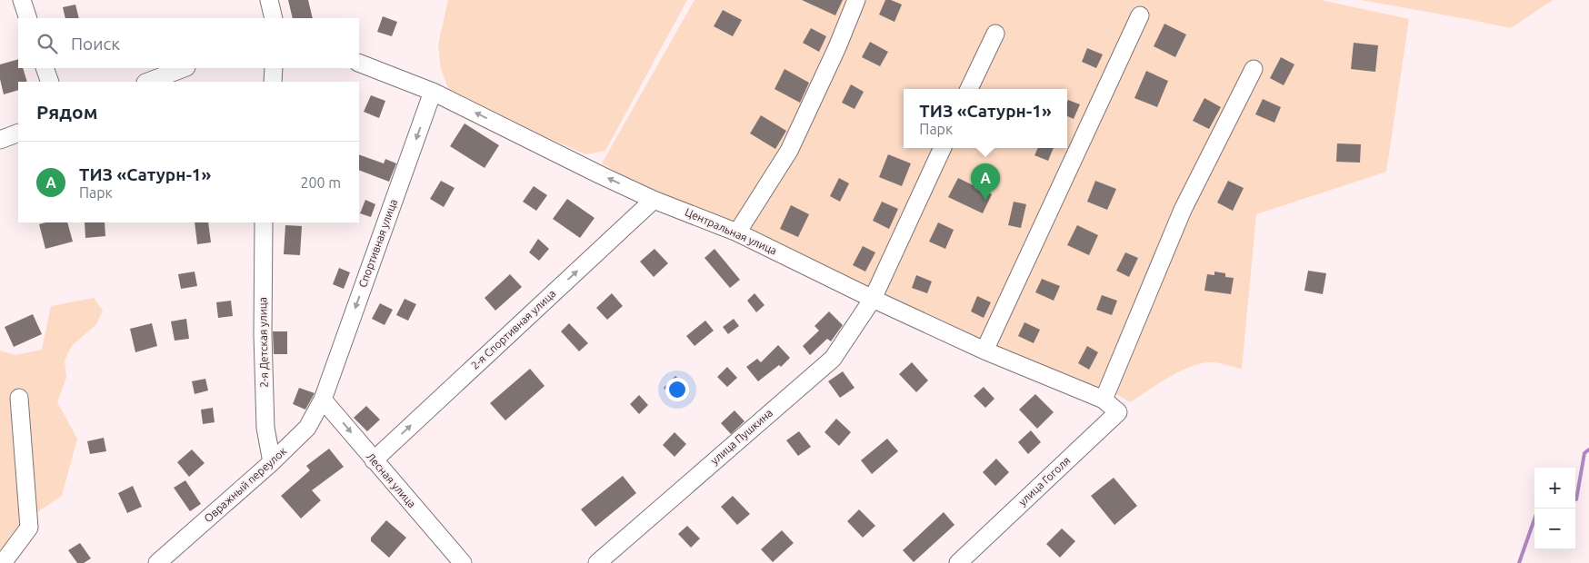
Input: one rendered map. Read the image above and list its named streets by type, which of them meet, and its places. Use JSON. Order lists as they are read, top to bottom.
{
  "streets": {
    "street": [
      "Центральная улица",
      "Спортивная улица",
      "2-я Спортивная улица",
      "2-я Детская улица",
      "улица Пушкина",
      "Лесная улица",
      "улица Гоголя",
      "Овражный переулок"
    ]
  },
  "crossings": [
    ["Центральная улица", "Спортивная улица"],
    ["Центральная улица", "2-я Спортивная улица"],
    ["Центральная улица", "улица Пушкина"],
    ["Центральная улица", "улица Гоголя"],
    ["Спортивная улица", "Лесная улица"],
    ["Спортивная улица", "Овражный переулок"],
    ["2-я Спортивная улица", "Лесная улица"],
    ["2-я Детская улица", "Овражный переулок"],
    ["Лесная улица", "Овражный переулок"]
  ],
  "one_way": ["Спортивная улица", "2-я Спортивная улица", "Лесная улица"],
  "page": {
    "search": "Поиск",
    "heading": "Рядом",
    "popup": ["ТИЗ «Сатурн-1»", "Парк"],
    "list": [
      {
        "mark": "A",
        "name": "ТИЗ «Сатурн-1»",
        "note": "Парк",
        "value": "200 m"
      }
    ],
    "pins": "A",
    "map_buttons": ["+", "−"]
  }
}
